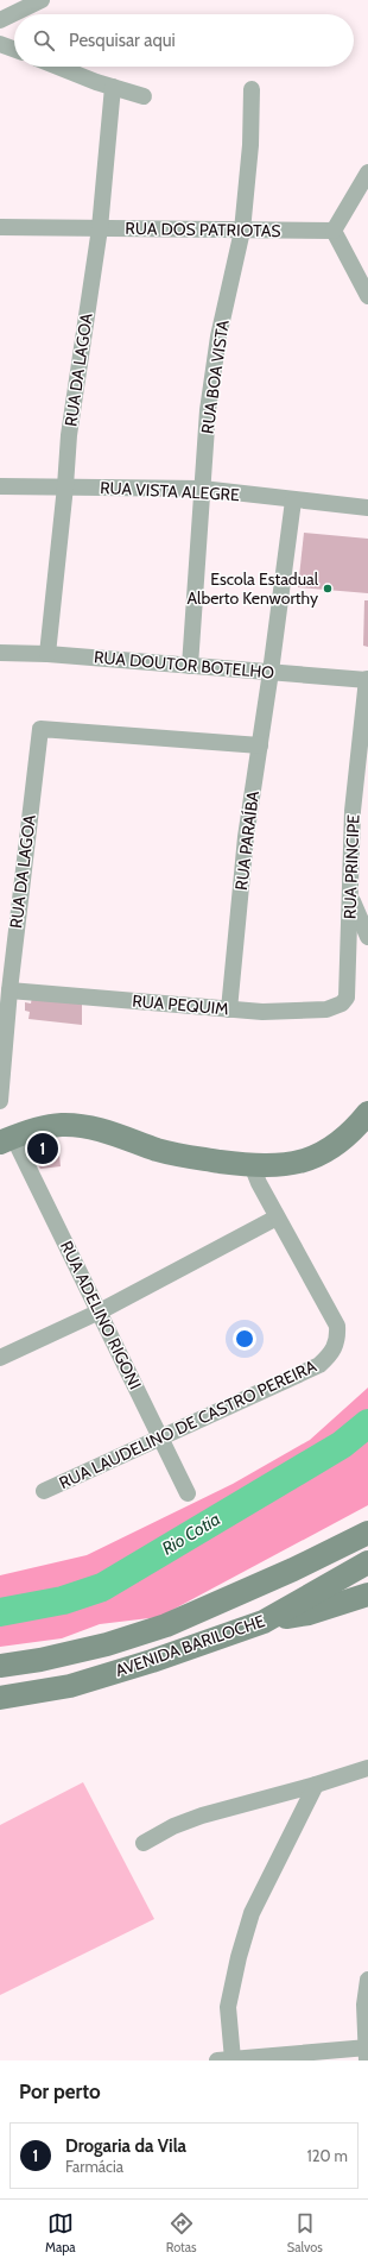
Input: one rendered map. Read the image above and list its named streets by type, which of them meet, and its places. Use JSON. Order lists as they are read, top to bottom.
{
  "streets": {
    "main road": ["AVENIDA BARILOCHE"],
    "street": [
      "RUA DOS PATRIOTAS",
      "RUA DA LAGOA",
      "RUA BOA VISTA",
      "RUA VISTA ALEGRE",
      "RUA DOUTOR BOTELHO",
      "RUA PARAÍBA",
      "RUA PRINCIPE",
      "RUA PEQUIM",
      "RUA ADELINO RIGONI",
      "RUA LAUDELINO DE CASTRO PEREIRA"
    ]
  },
  "crossings": [
    ["RUA DOS PATRIOTAS", "RUA DA LAGOA"],
    ["RUA DOS PATRIOTAS", "RUA BOA VISTA"],
    ["RUA DA LAGOA", "RUA VISTA ALEGRE"],
    ["RUA DA LAGOA", "RUA DOUTOR BOTELHO"],
    ["RUA DA LAGOA", "RUA PARAÍBA"],
    ["RUA DA LAGOA", "RUA PEQUIM"],
    ["RUA BOA VISTA", "RUA VISTA ALEGRE"],
    ["RUA BOA VISTA", "RUA DOUTOR BOTELHO"],
    ["RUA VISTA ALEGRE", "RUA PARAÍBA"],
    ["RUA DOUTOR BOTELHO", "RUA PARAÍBA"],
    ["RUA DOUTOR BOTELHO", "RUA PRINCIPE"],
    ["RUA PARAÍBA", "RUA PEQUIM"],
    ["RUA PRINCIPE", "RUA PEQUIM"],
    ["RUA ADELINO RIGONI", "RUA LAUDELINO DE CASTRO PEREIRA"]
  ],
  "water": ["Rio Cotia"],
  "places": ["Escola Estadual Alberto Kenworthy"],
  "page": {
    "search": "Pesquisar aqui",
    "pins": "1",
    "heading": "Por perto",
    "list": [
      {
        "mark": "1",
        "name": "Drogaria da Vila",
        "note": "Farmácia",
        "value": "120 m"
      }
    ],
    "nav": ["Mapa", "Rotas", "Salvos"]
  }
}
